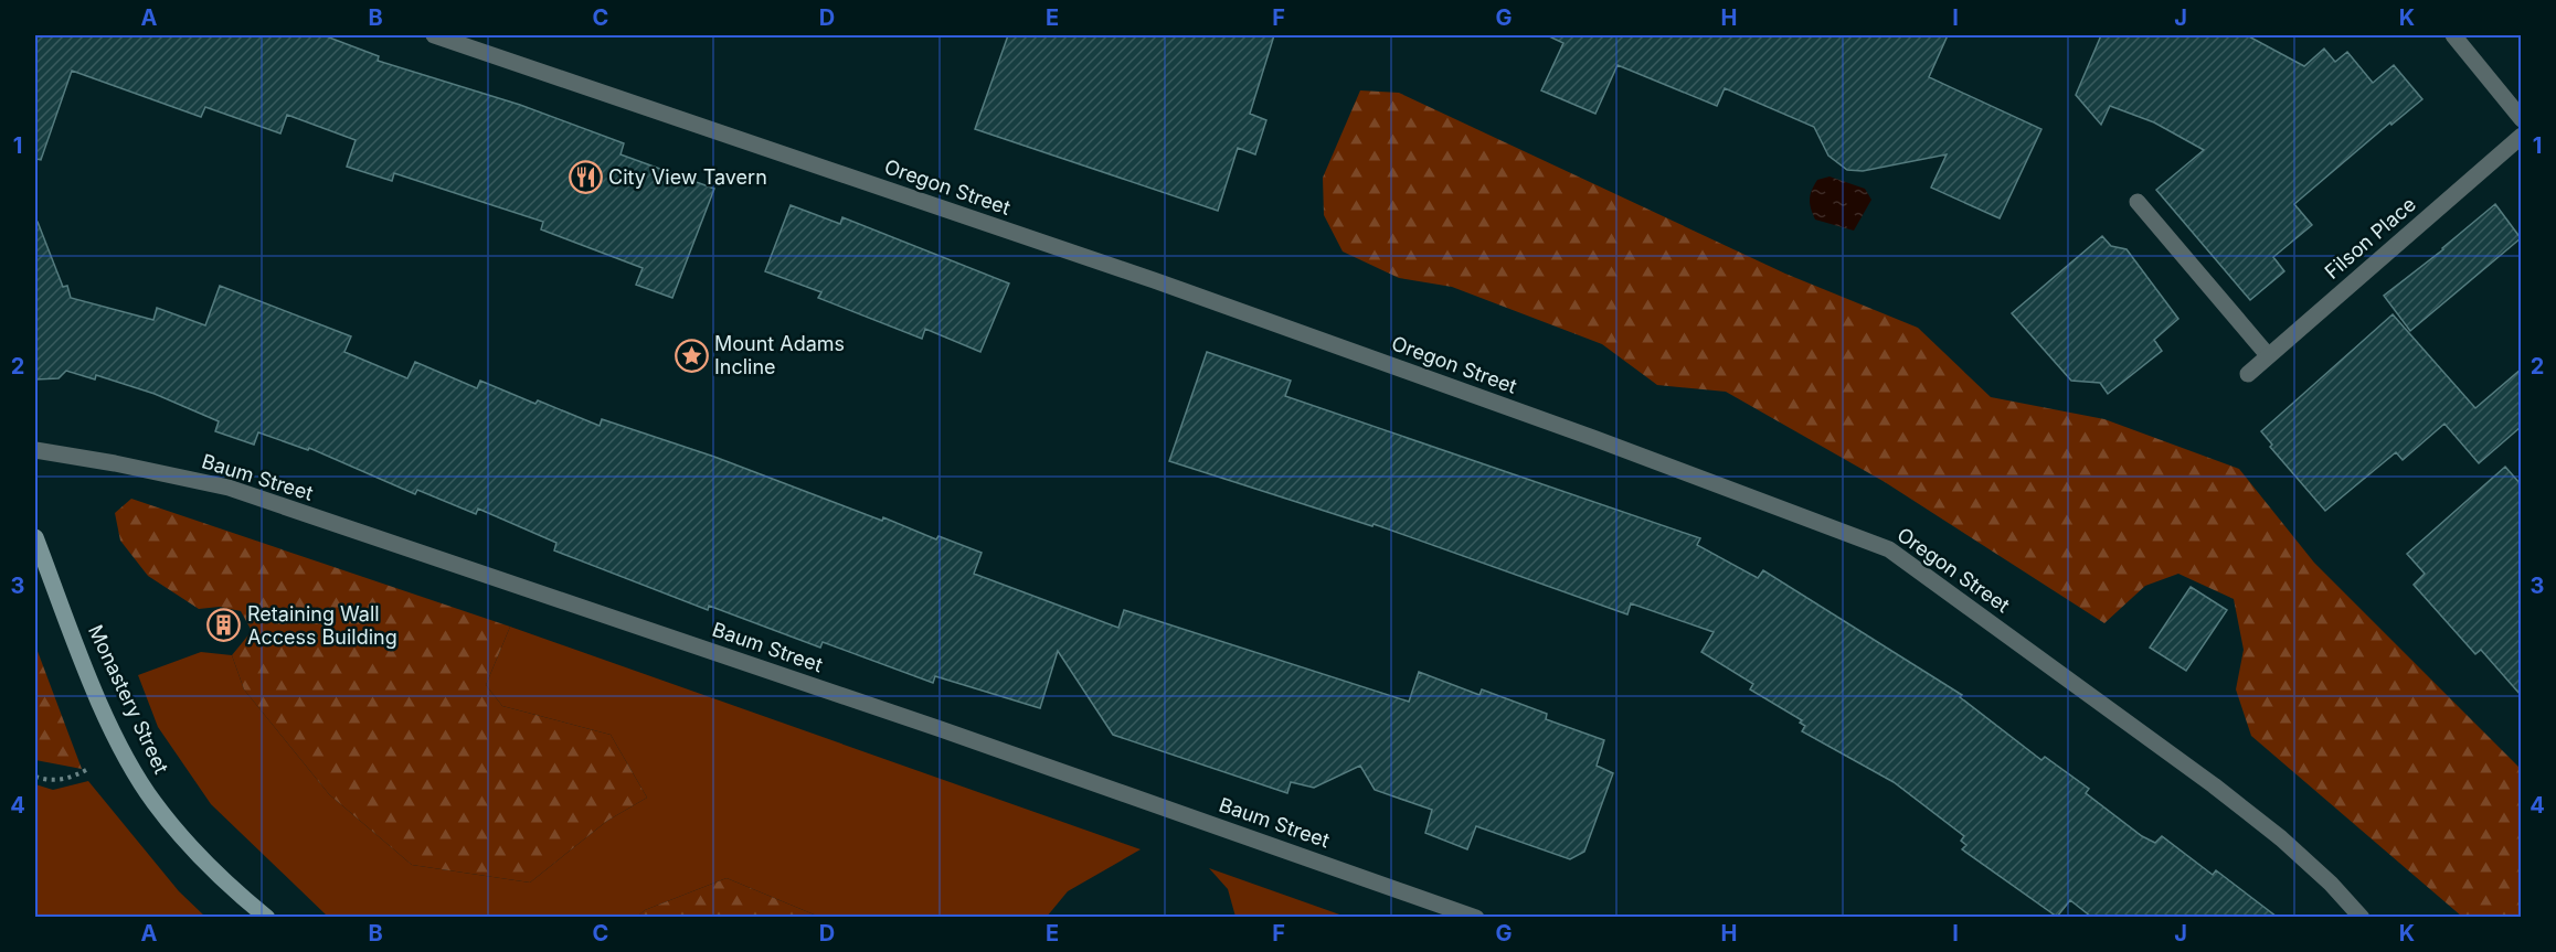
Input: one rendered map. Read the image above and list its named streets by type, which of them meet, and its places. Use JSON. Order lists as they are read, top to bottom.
{
  "streets": {
    "street": [
      "Oregon Street",
      "Filson Place",
      "Baum Street",
      "Monastery Street"
    ]
  },
  "places": {
    "restaurant": ["City View Tavern"],
    "place": ["Mount Adams Incline"],
    "building": ["Retaining Wall Access Building"]
  },
  "grid": {
    "columns": [
      "A",
      "B",
      "C",
      "D",
      "E",
      "F",
      "G",
      "H",
      "I",
      "J",
      "K"
    ],
    "rows": [
      "1",
      "2",
      "3",
      "4"
    ]
  }
}
